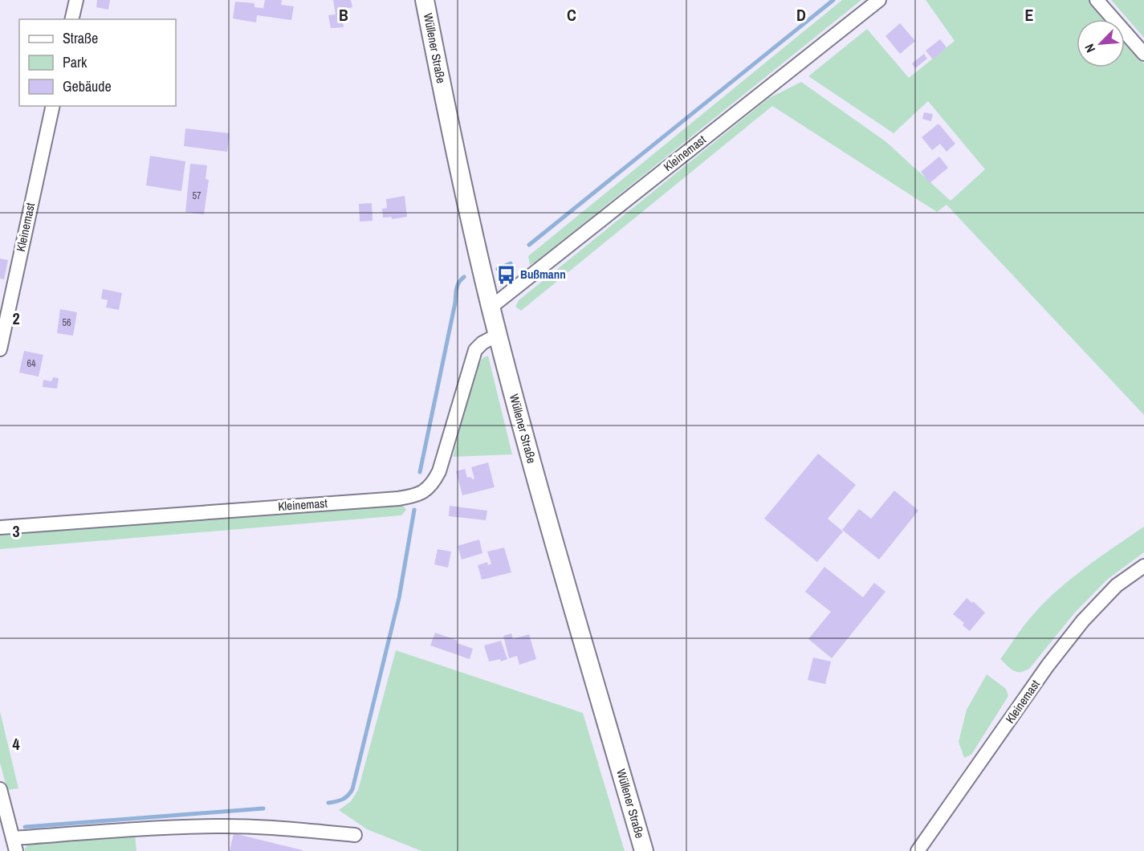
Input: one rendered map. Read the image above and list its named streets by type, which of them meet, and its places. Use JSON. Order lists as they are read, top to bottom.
{
  "streets": {
    "main road": ["Wüllener Straße"],
    "street": ["Kleinemast"]
  },
  "crossings": [
    ["Wüllener Straße", "Kleinemast"]
  ],
  "places": {
    "bus stop": ["Bußmann"]
  },
  "house_numbers": ["57", "56", "64"],
  "legend": ["Straße", "Park", "Gebäude"],
  "north": "bottom left",
  "grid": {
    "columns": [
      "B",
      "C",
      "D",
      "E"
    ],
    "rows": ["2", "3", "4"]
  }
}
